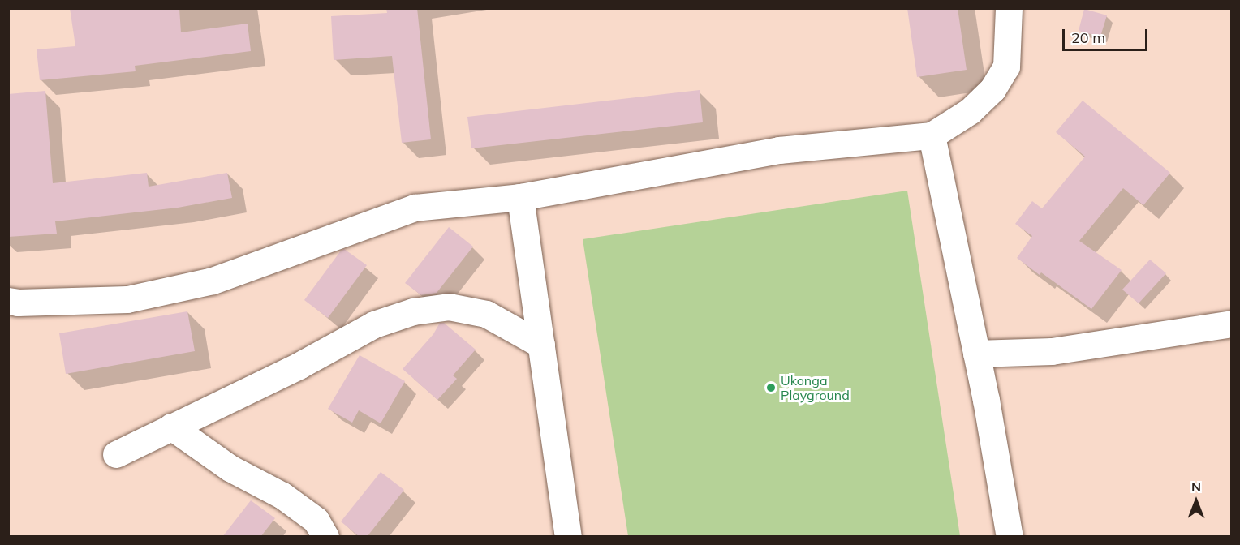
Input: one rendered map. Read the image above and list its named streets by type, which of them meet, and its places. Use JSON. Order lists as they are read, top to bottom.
{
  "places": ["Ukonga Playground"],
  "scale_bar": "20 m",
  "north": "top"
}
